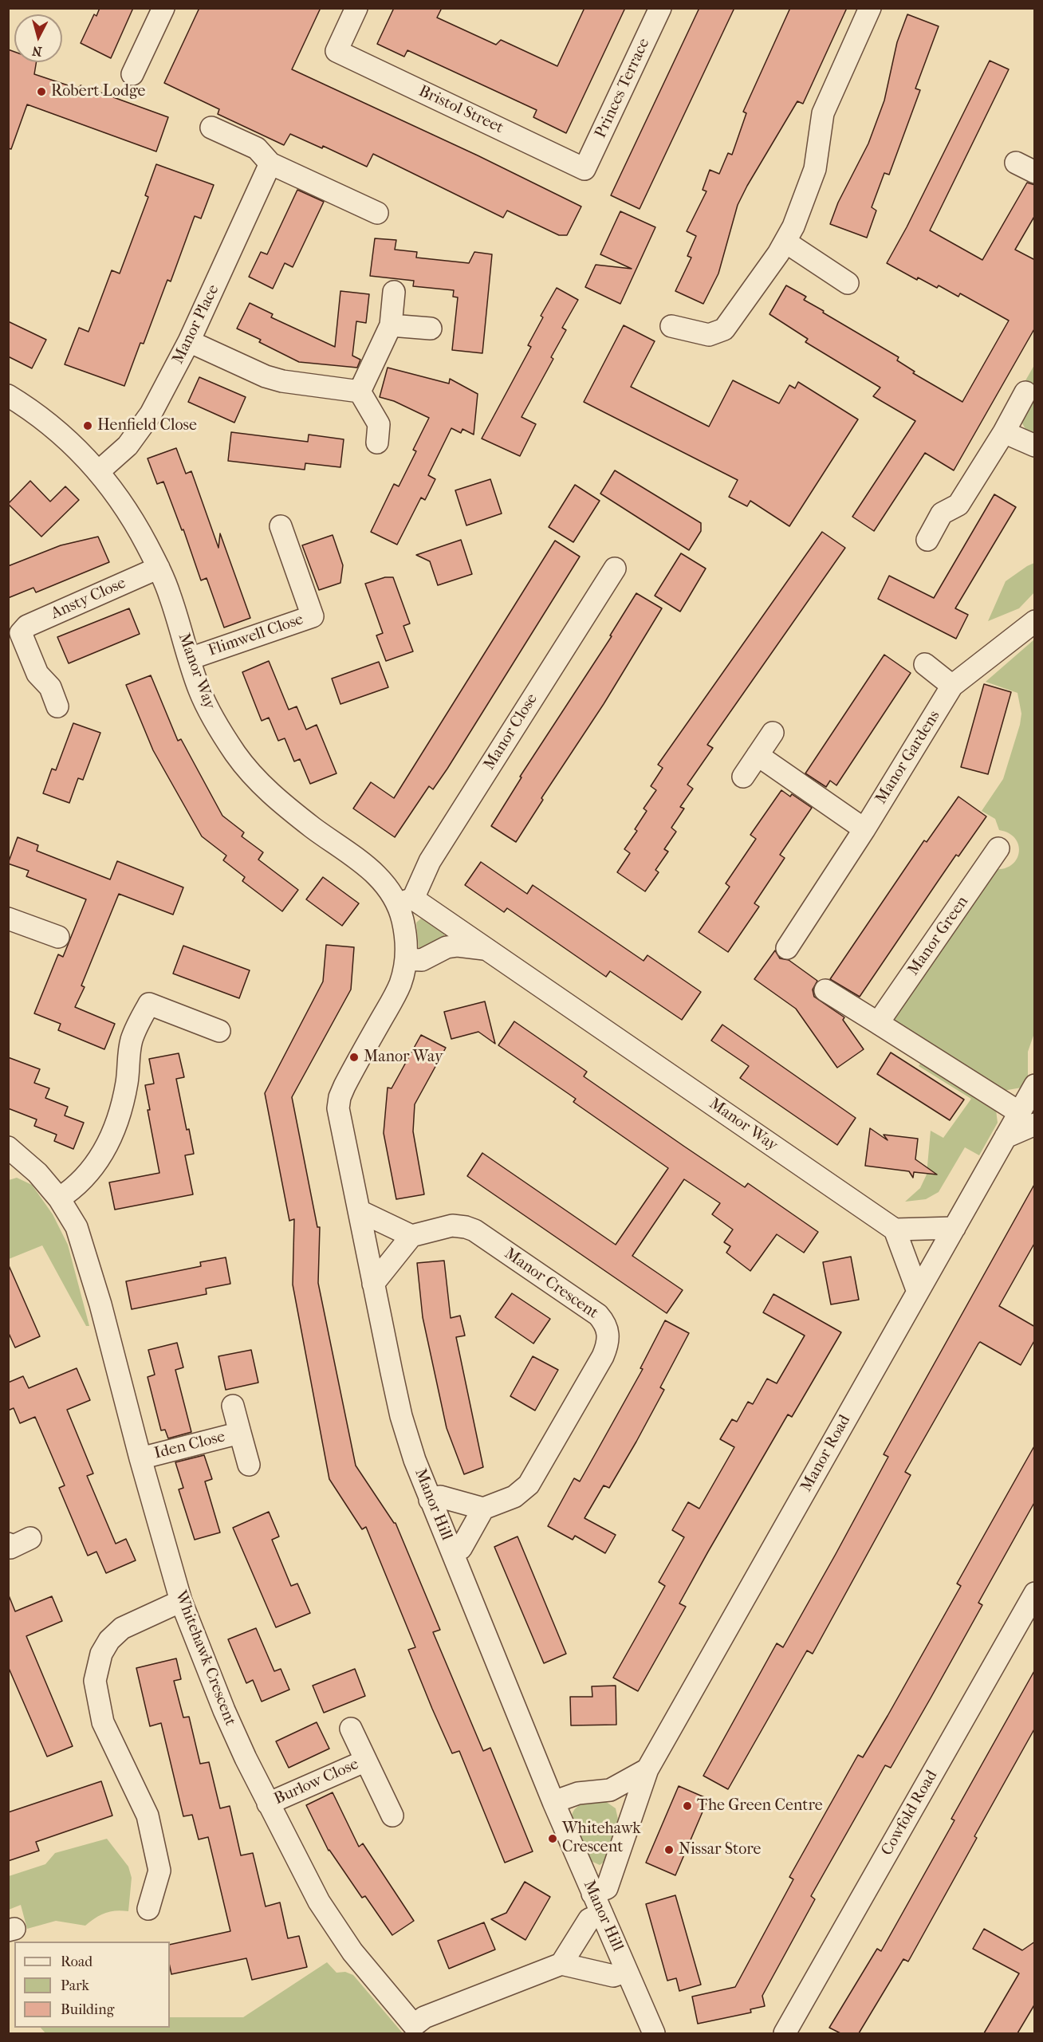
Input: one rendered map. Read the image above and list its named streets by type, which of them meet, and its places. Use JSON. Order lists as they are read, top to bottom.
{
  "streets": {
    "street": [
      "Princes Terrace",
      "Bristol Street",
      "Manor Place",
      "Ansty Close",
      "Flimwell Close",
      "Manor Way",
      "Manor Close",
      "Manor Gardens",
      "Manor Green",
      "Manor Crescent",
      "Iden Close",
      "Manor Road",
      "Manor Hill",
      "Whitehawk Crescent",
      "Burlow Close",
      "Cowfold Road"
    ]
  },
  "crossings": [
    ["Princes Terrace", "Bristol Street"],
    ["Manor Place", "Manor Way"],
    ["Ansty Close", "Manor Way"],
    ["Flimwell Close", "Manor Way"],
    ["Manor Way", "Manor Close"],
    ["Manor Way", "Manor Hill"],
    ["Manor Close", "Manor Hill"],
    ["Iden Close", "Whitehawk Crescent"],
    ["Manor Road", "Manor Hill"],
    ["Whitehawk Crescent", "Burlow Close"]
  ],
  "places": [
    "Robert Lodge",
    "Henfield Close",
    "Manor Way",
    "The Green Centre",
    "Whitehawk Crescent",
    "Nissar Store"
  ],
  "legend": ["Road", "Park", "Building"],
  "north": "bottom"
}
